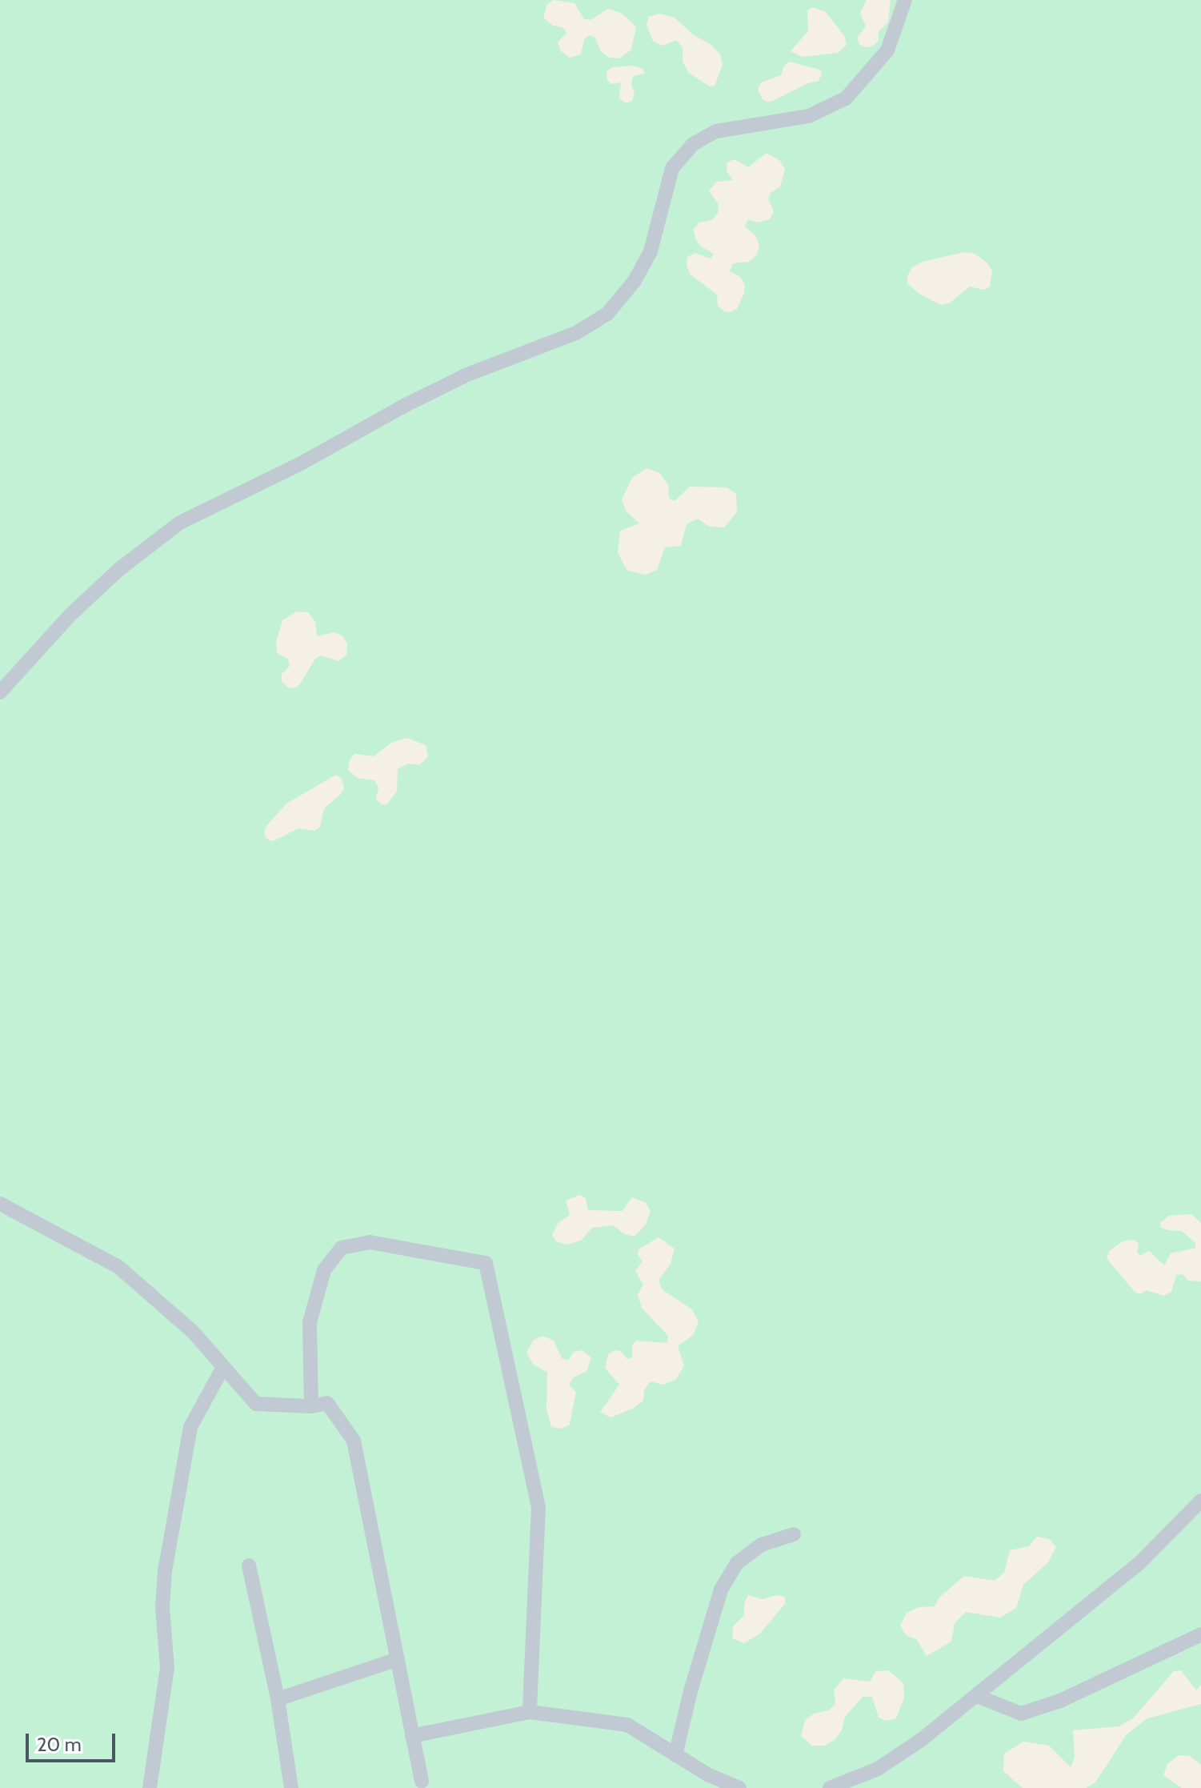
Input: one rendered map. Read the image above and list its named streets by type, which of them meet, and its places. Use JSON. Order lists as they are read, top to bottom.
{
  "scale_bar": "20 m"
}
